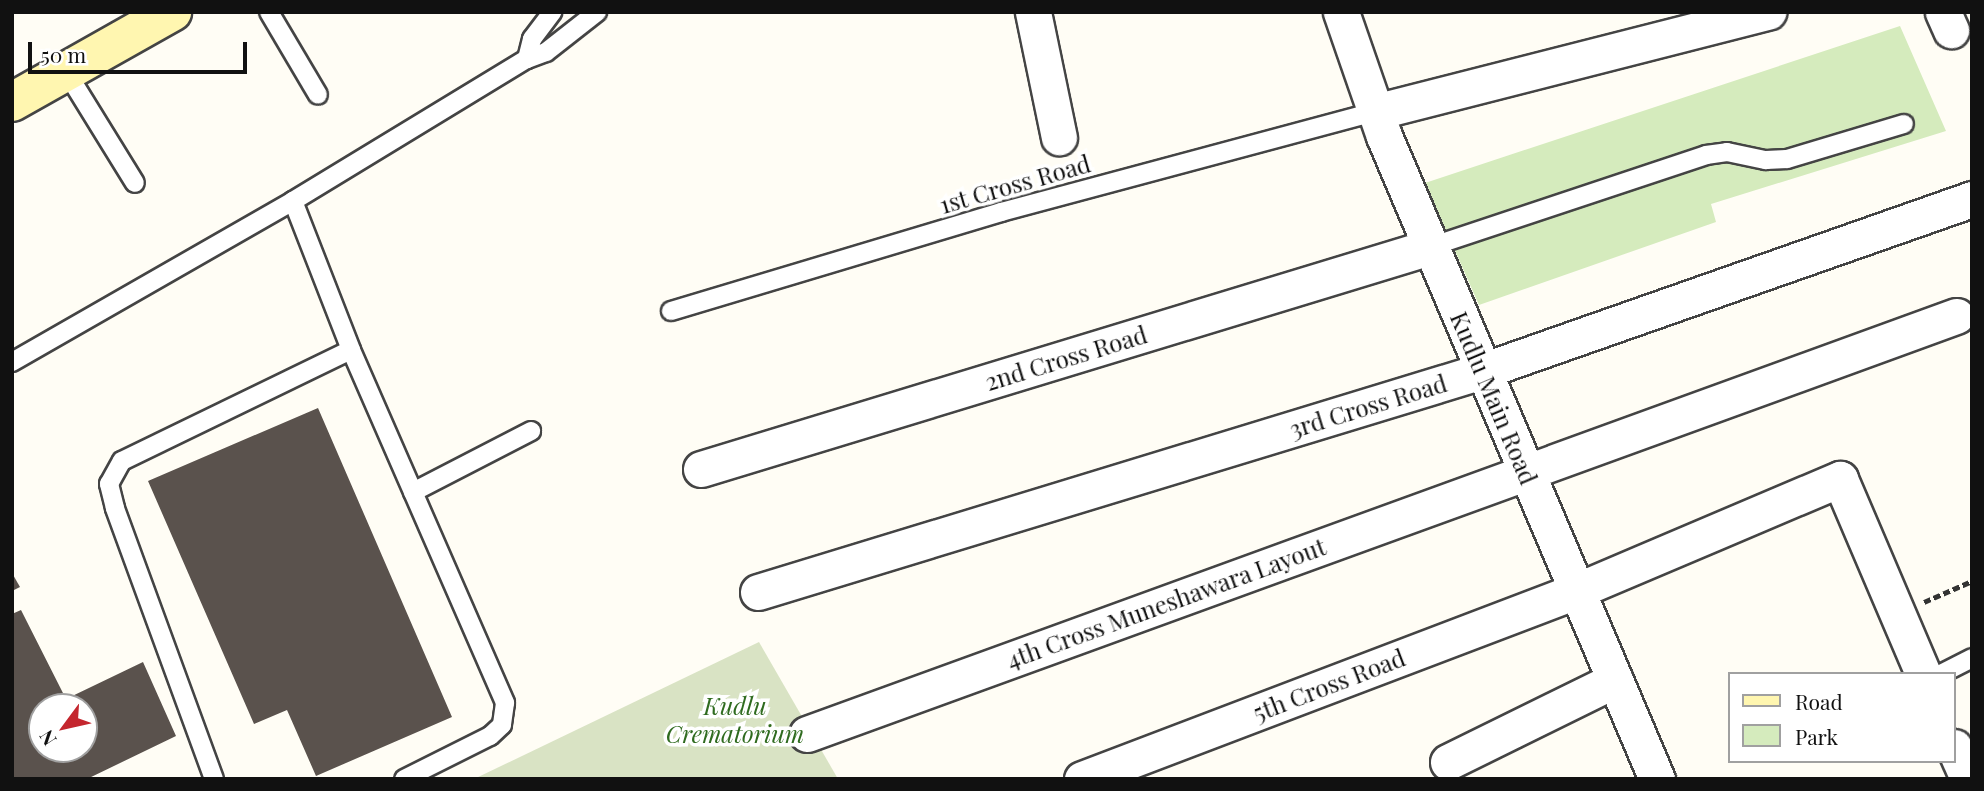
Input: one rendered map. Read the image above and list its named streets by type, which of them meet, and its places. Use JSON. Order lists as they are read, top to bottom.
{
  "streets": {
    "street": [
      "2nd Cross Road",
      "Kudlu Main Road",
      "3rd Cross Road",
      "4th Cross Muneshawara Layout",
      "5th Cross Road"
    ],
    "lane": ["1st Cross Road"]
  },
  "crossings": [
    ["1st Cross Road", "Kudlu Main Road"],
    ["2nd Cross Road", "Kudlu Main Road"],
    ["Kudlu Main Road", "3rd Cross Road"],
    ["Kudlu Main Road", "4th Cross Muneshawara Layout"],
    ["Kudlu Main Road", "5th Cross Road"]
  ],
  "parks": ["Kudlu Crematorium"],
  "legend": ["Road", "Park"],
  "scale_bar": "50 m",
  "north": "bottom left"
}
